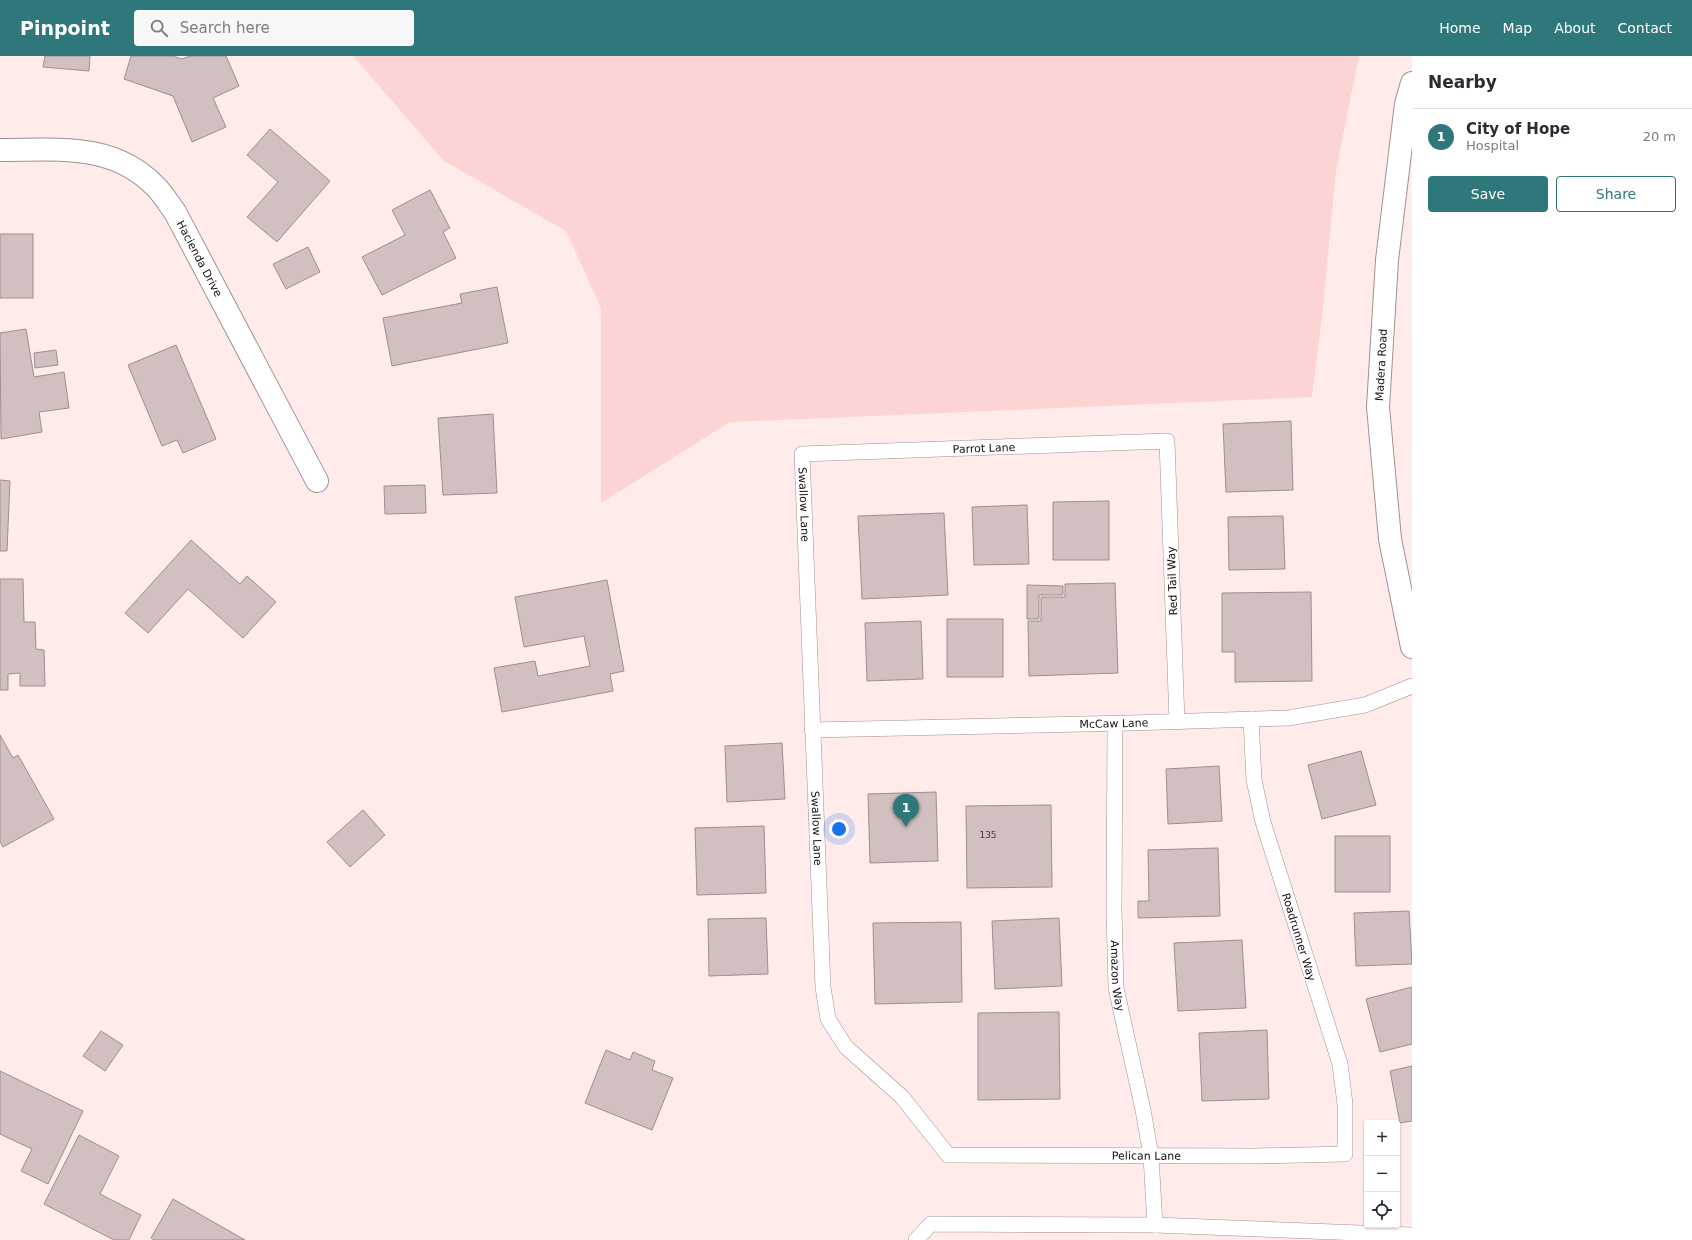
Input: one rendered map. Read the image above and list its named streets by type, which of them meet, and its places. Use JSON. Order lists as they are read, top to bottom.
{
  "streets": {
    "main road": ["Hacienda Drive", "Madera Road"],
    "lane": [
      "Parrot Lane",
      "Swallow Lane",
      "Red Tail Way",
      "McCaw Lane",
      "Roadrunner Way",
      "Amazon Way",
      "Pelican Lane"
    ]
  },
  "crossings": [
    ["Parrot Lane", "Swallow Lane"],
    ["Parrot Lane", "Red Tail Way"],
    ["Swallow Lane", "McCaw Lane"],
    ["Swallow Lane", "Pelican Lane"],
    ["Red Tail Way", "McCaw Lane"],
    ["McCaw Lane", "Roadrunner Way"],
    ["McCaw Lane", "Amazon Way"],
    ["Roadrunner Way", "Pelican Lane"],
    ["Amazon Way", "Pelican Lane"]
  ],
  "house_numbers": ["135"],
  "page": {
    "header": "Pinpoint",
    "search": "Search here",
    "nav": [
      "Home",
      "Map",
      "About",
      "Contact"
    ],
    "heading": "Nearby",
    "list": [
      {
        "mark": "1",
        "name": "City of Hope",
        "note": "Hospital",
        "value": "20 m"
      }
    ],
    "buttons": ["Save", "Share"],
    "pins": "1",
    "map_buttons": ["+", "−"]
  }
}
